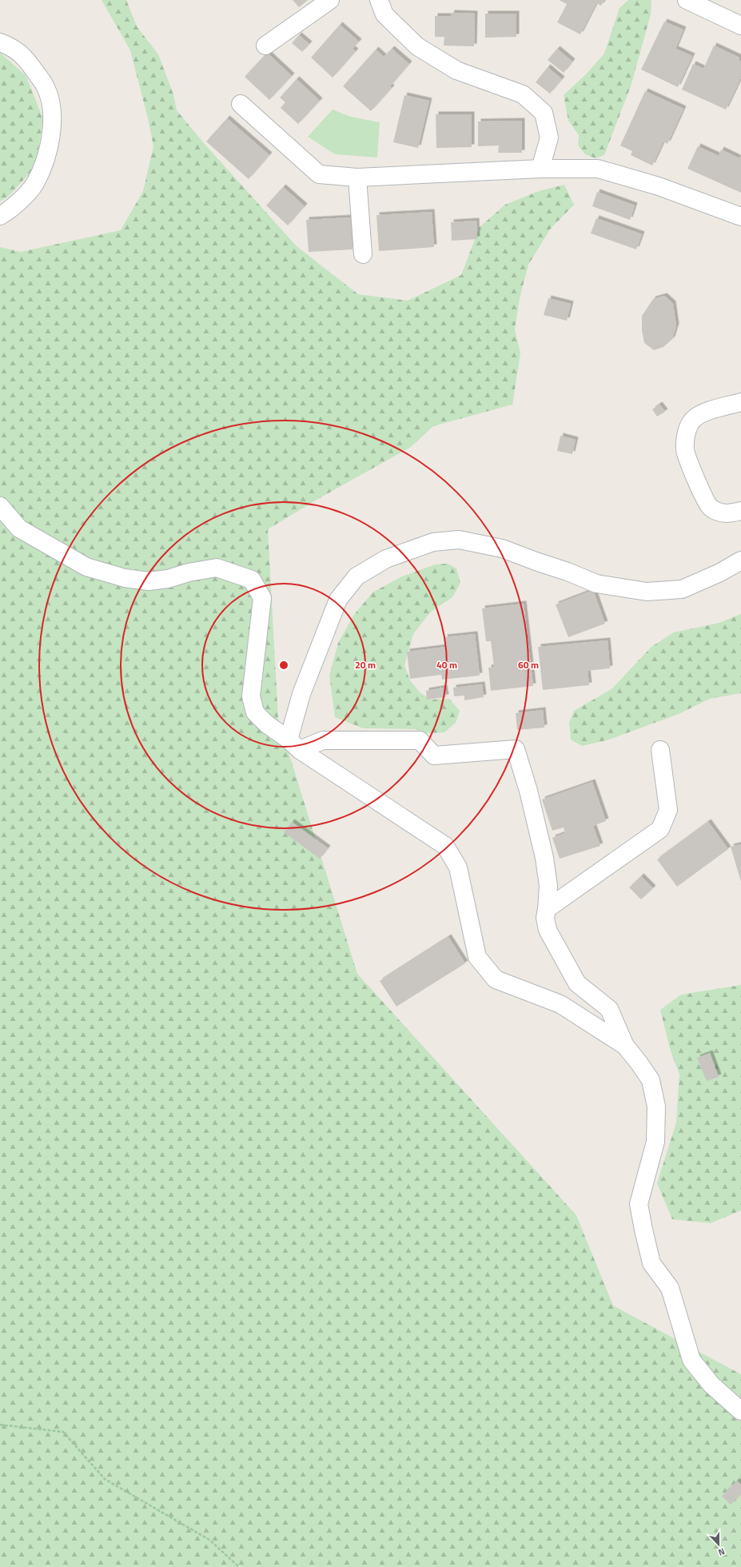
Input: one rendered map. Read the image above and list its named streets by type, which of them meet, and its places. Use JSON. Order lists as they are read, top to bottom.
{
  "north": "bottom",
  "rings": ["20 m", "40 m", "60 m"]
}
